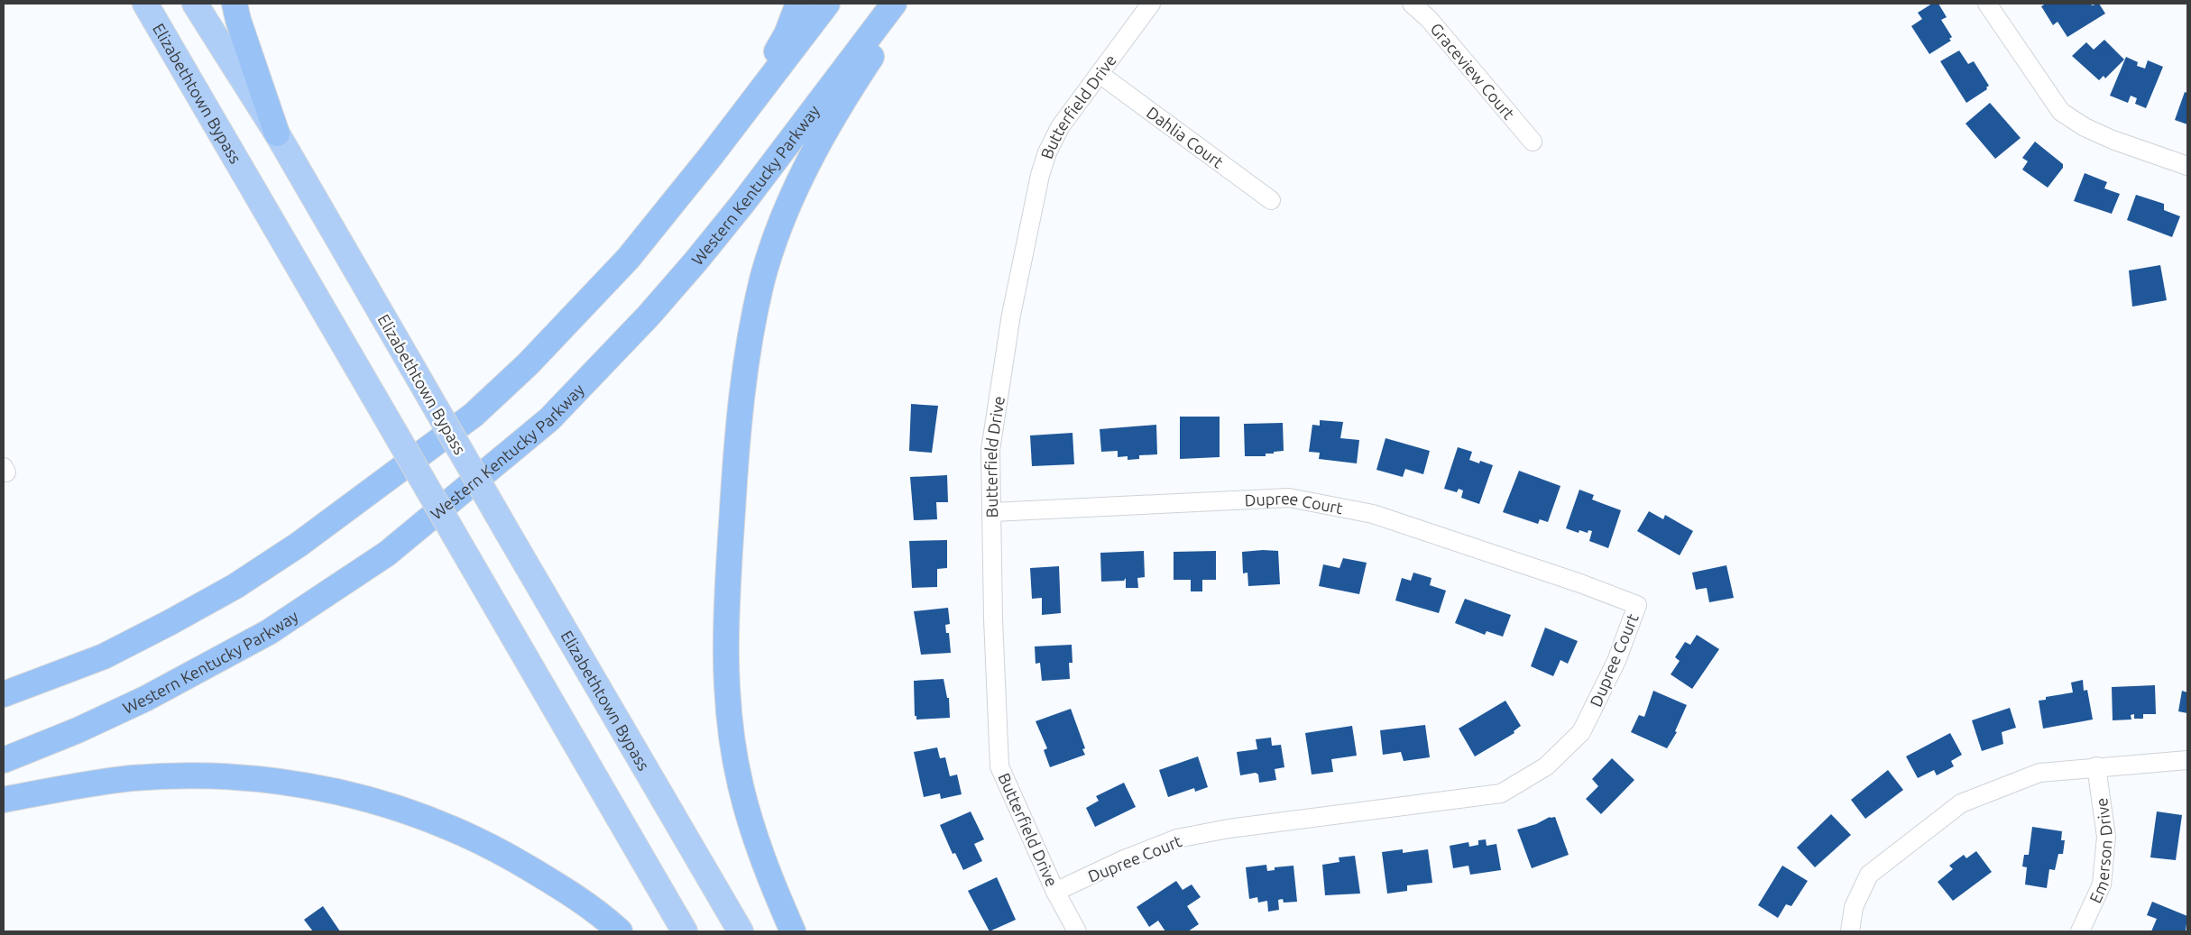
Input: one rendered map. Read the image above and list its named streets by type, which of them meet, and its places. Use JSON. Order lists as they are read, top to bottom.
{
  "streets": {
    "highway": ["Elizabethtown Bypass", "Western Kentucky Parkway"],
    "street": [
      "Graceview Court",
      "Butterfield Drive",
      "Dahlia Court",
      "Dupree Court",
      "Emerson Drive"
    ]
  },
  "crossings": [
    ["Butterfield Drive", "Dahlia Court"],
    ["Butterfield Drive", "Dupree Court"]
  ]
}
